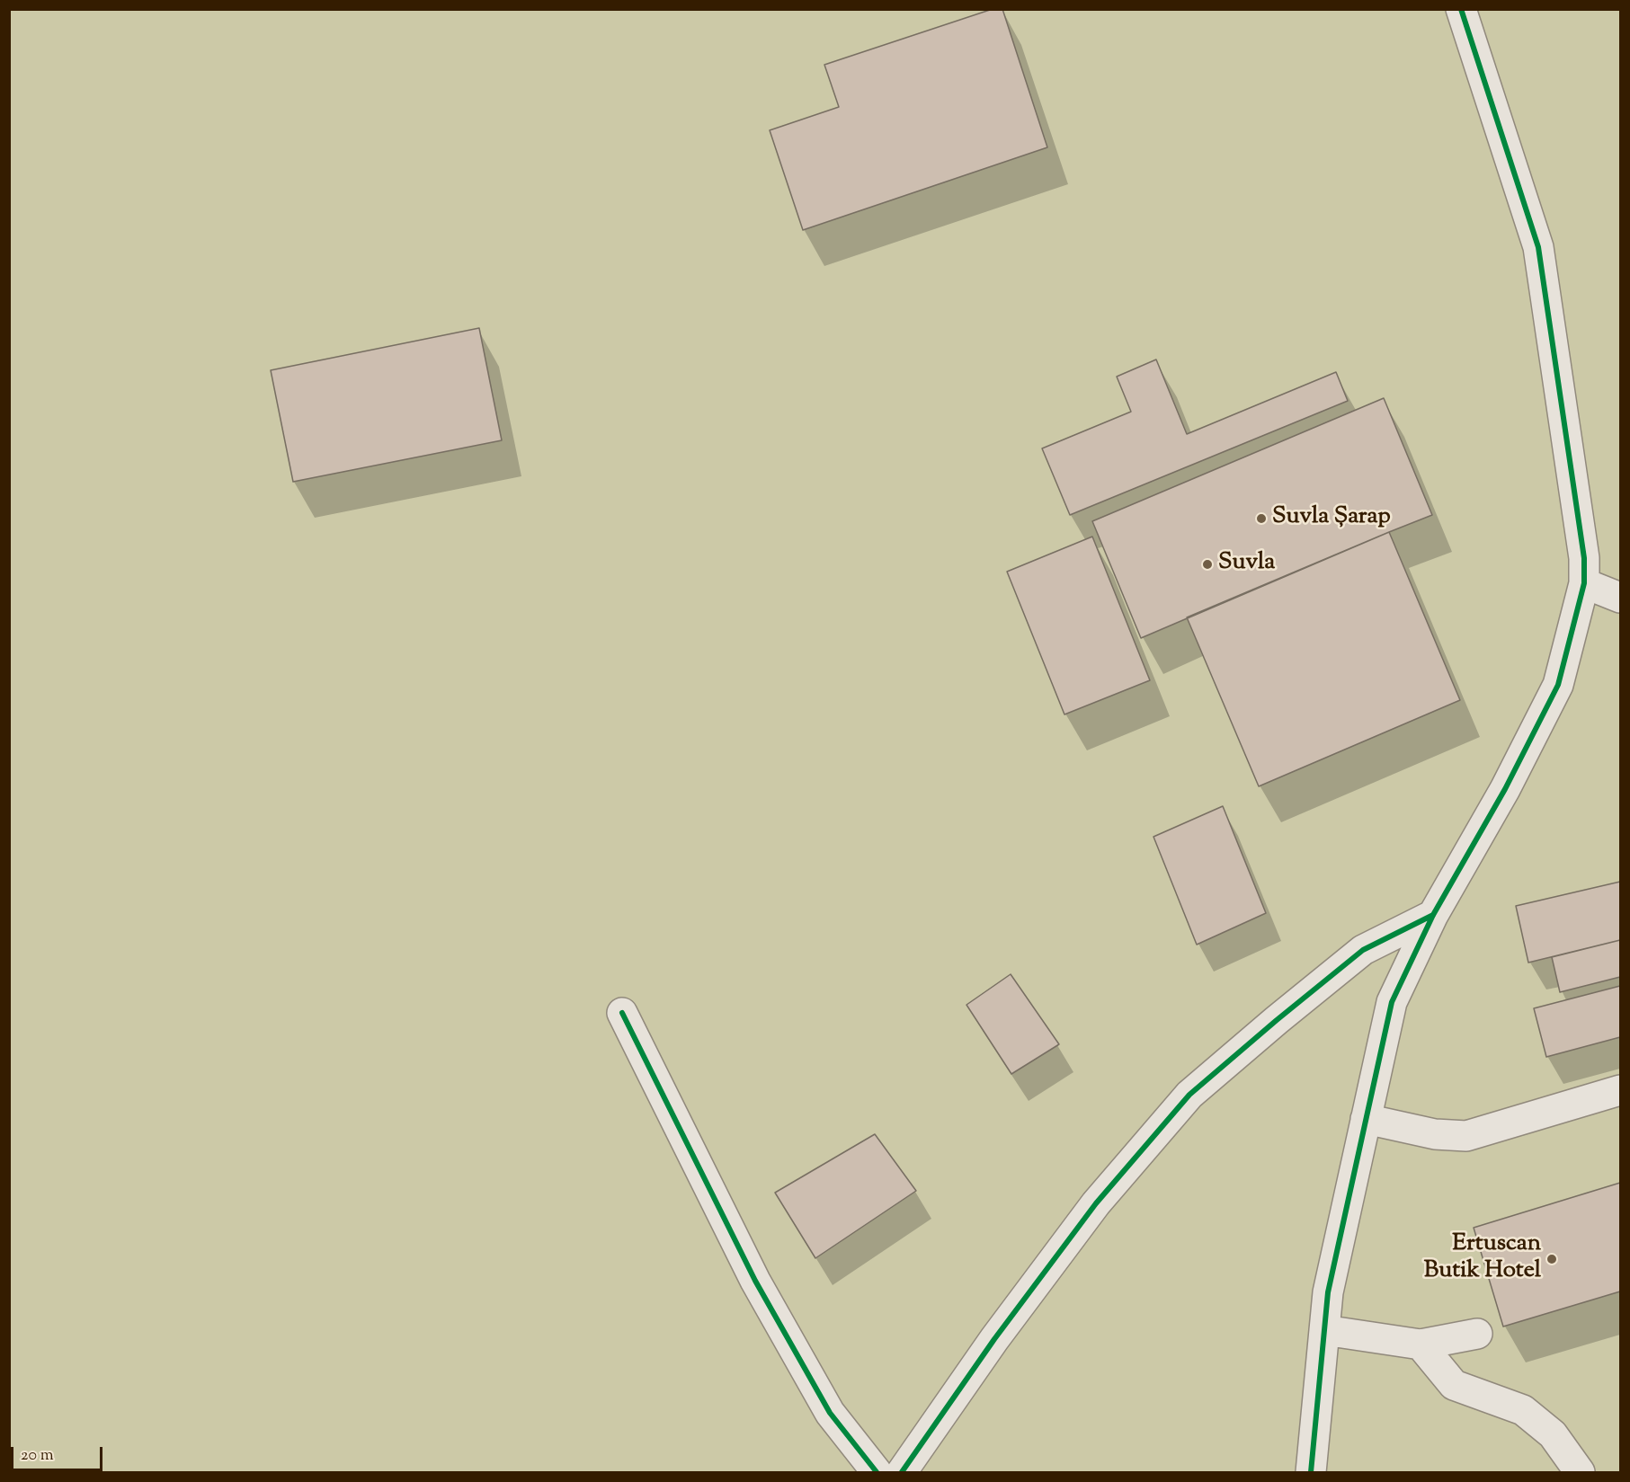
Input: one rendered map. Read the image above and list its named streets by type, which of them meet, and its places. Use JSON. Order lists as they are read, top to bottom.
{
  "places": ["Suvla Şarap", "Suvla", "Ertuscan Butik Hotel"],
  "scale_bar": "20 m"
}
